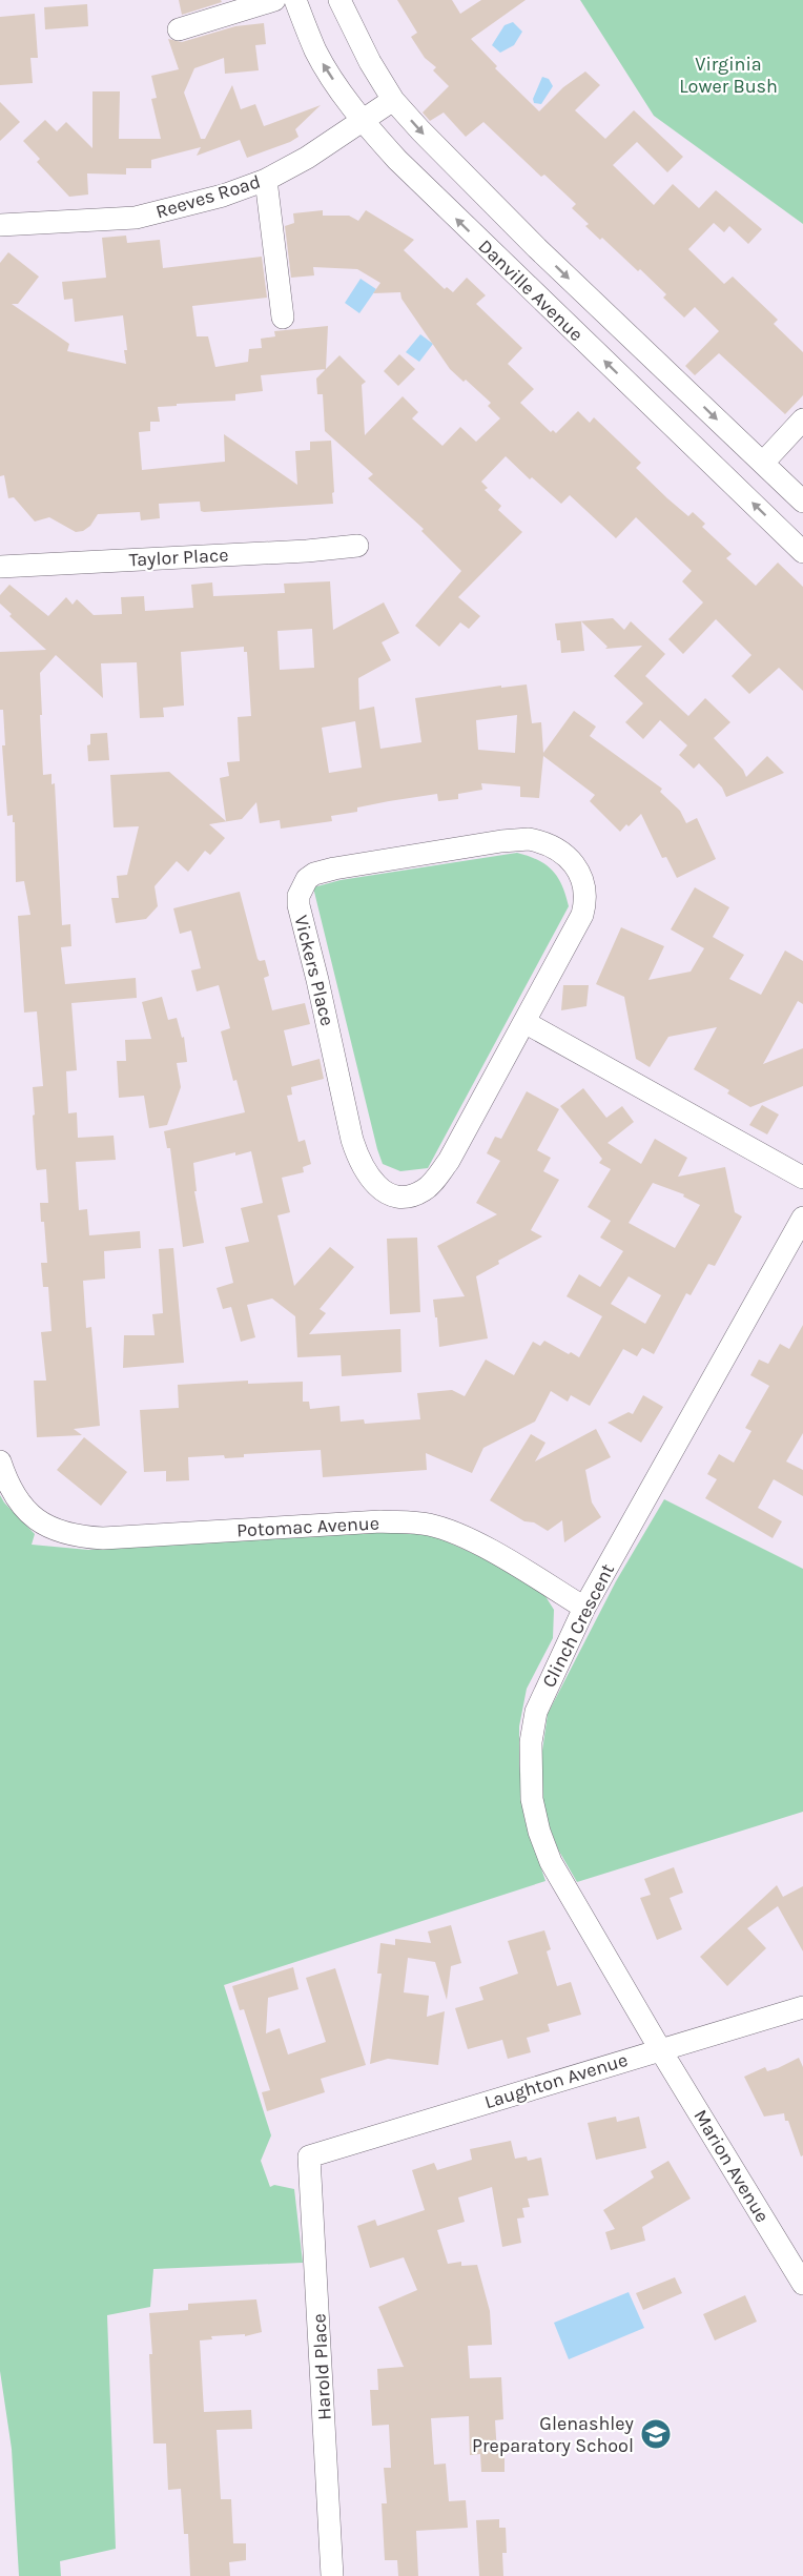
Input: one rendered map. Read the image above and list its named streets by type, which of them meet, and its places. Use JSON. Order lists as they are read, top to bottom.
{
  "streets": {
    "street": [
      "Reeves Road",
      "Danville Avenue",
      "Taylor Place",
      "Vickers Place",
      "Potomac Avenue",
      "Clinch Crescent",
      "Laughton Avenue",
      "Marion Avenue",
      "Harold Place"
    ]
  },
  "crossings": [
    ["Reeves Road", "Danville Avenue"],
    ["Potomac Avenue", "Clinch Crescent"],
    ["Clinch Crescent", "Laughton Avenue"],
    ["Clinch Crescent", "Marion Avenue"],
    ["Laughton Avenue", "Marion Avenue"],
    ["Laughton Avenue", "Harold Place"]
  ],
  "parks": ["Virginia Lower Bush"],
  "places": {
    "school or university": ["Glenashley Preparatory School"]
  }
}
